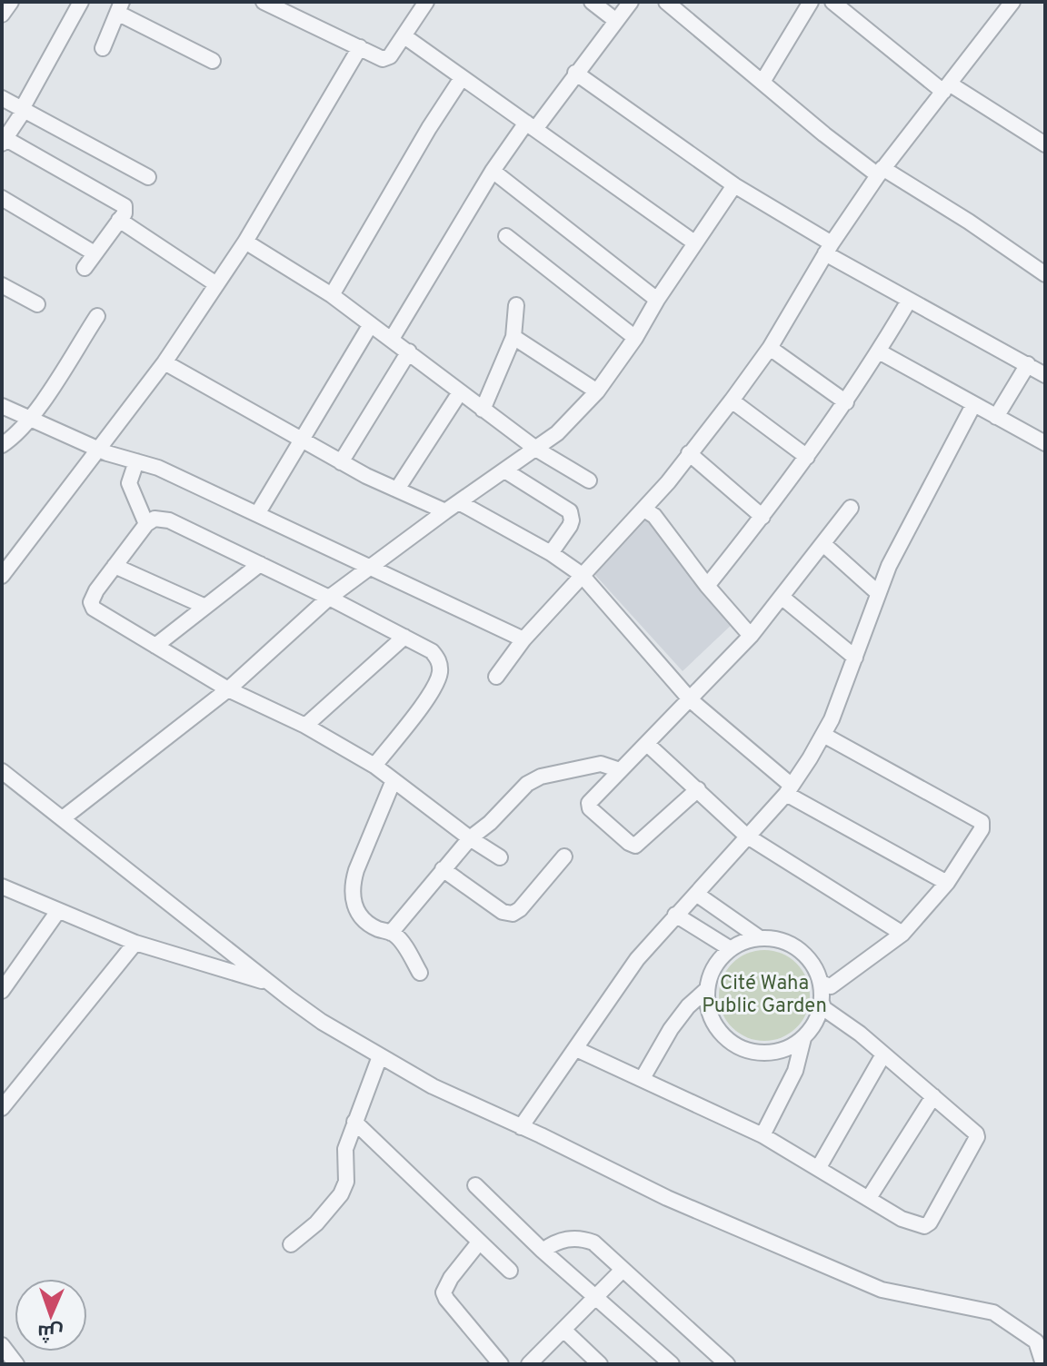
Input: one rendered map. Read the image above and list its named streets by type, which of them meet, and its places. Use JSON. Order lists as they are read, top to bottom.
{
  "parks": ["Cité Waha Public Garden"],
  "north": "bottom"
}
